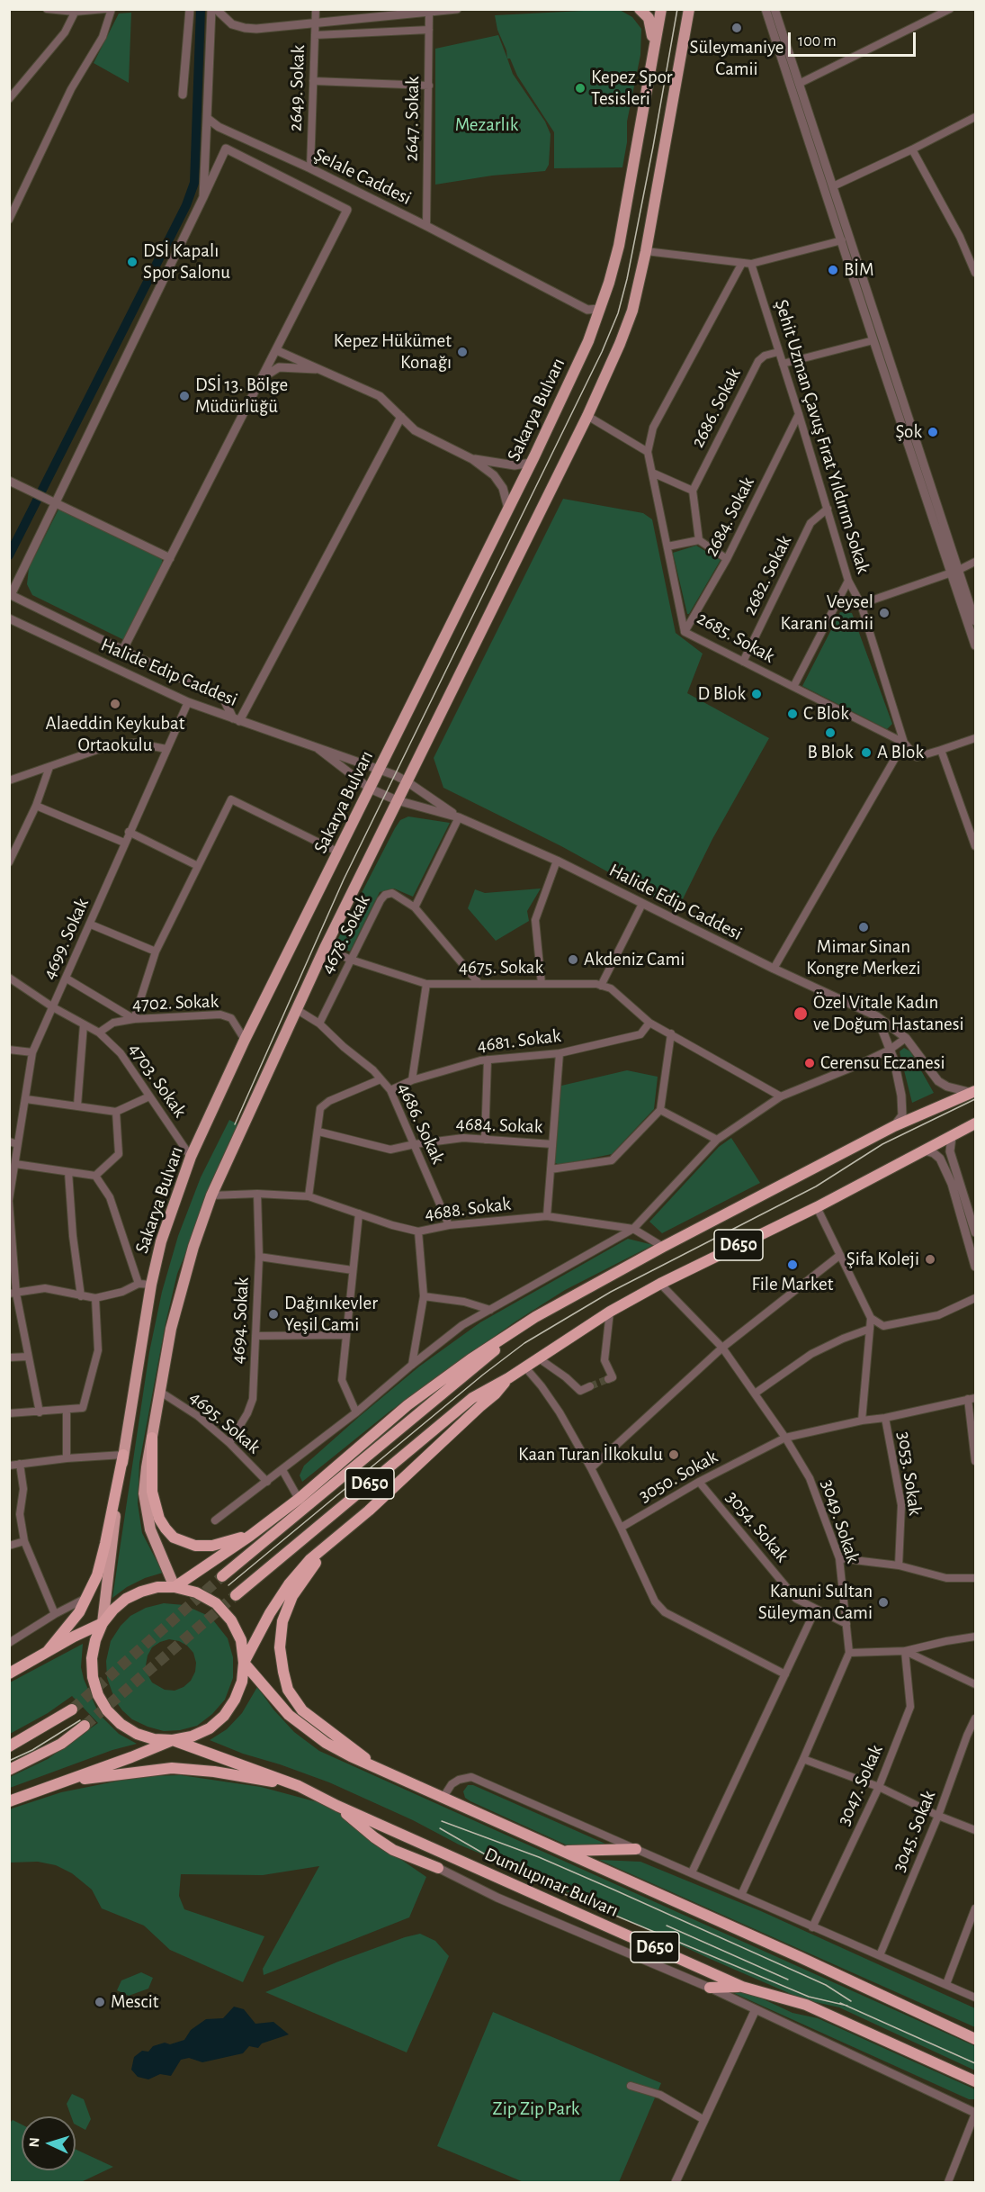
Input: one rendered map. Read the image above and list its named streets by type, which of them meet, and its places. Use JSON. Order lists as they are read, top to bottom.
{
  "streets": {
    "highway": ["D650", "Dumlupınar Bulvarı"],
    "main road": ["Sakarya Bulvarı"],
    "street": [
      "2649. Sokak",
      "2647. Sokak",
      "Şelale Caddesi",
      "2686. Sokak",
      "Şehit Uzman Çavuş Fırat Yıldırım Sokak",
      "2684. Sokak",
      "2682. Sokak",
      "2685. Sokak",
      "Halide Edip Caddesi",
      "4678. Sokak",
      "4699. Sokak",
      "4675. Sokak",
      "4702. Sokak",
      "4681. Sokak",
      "4703. Sokak",
      "4686. Sokak",
      "4684. Sokak",
      "4688. Sokak",
      "4694. Sokak",
      "4695. Sokak",
      "3053. Sokak",
      "3050. Sokak",
      "3049. Sokak",
      "3054. Sokak",
      "3047. Sokak",
      "3045. Sokak"
    ]
  },
  "crossings": [
    ["2649. Sokak", "Şelale Caddesi"],
    ["2647. Sokak", "Şelale Caddesi"],
    ["Şelale Caddesi", "Sakarya Bulvarı"],
    ["2686. Sokak", "Şehit Uzman Çavuş Fırat Yıldırım Sokak"],
    ["Sakarya Bulvarı", "Halide Edip Caddesi"],
    ["Sakarya Bulvarı", "4702. Sokak"],
    ["Sakarya Bulvarı", "4703. Sokak"],
    ["Sakarya Bulvarı", "Dumlupınar Bulvarı"],
    ["Şehit Uzman Çavuş Fırat Yıldırım Sokak", "2684. Sokak"],
    ["Şehit Uzman Çavuş Fırat Yıldırım Sokak", "2682. Sokak"],
    ["Şehit Uzman Çavuş Fırat Yıldırım Sokak", "2685. Sokak"],
    ["2684. Sokak", "2685. Sokak"],
    ["2682. Sokak", "2685. Sokak"],
    ["Halide Edip Caddesi", "4699. Sokak"],
    ["Halide Edip Caddesi", "D650"],
    ["4678. Sokak", "4675. Sokak"],
    ["4678. Sokak", "4686. Sokak"],
    ["4699. Sokak", "4703. Sokak"],
    ["4675. Sokak", "4681. Sokak"],
    ["4702. Sokak", "4703. Sokak"],
    ["4681. Sokak", "4686. Sokak"],
    ["4686. Sokak", "4684. Sokak"],
    ["4686. Sokak", "4688. Sokak"],
    ["4688. Sokak", "D650"],
    ["4688. Sokak", "4694. Sokak"],
    ["D650", "3049. Sokak"],
    ["4694. Sokak", "4695. Sokak"],
    ["3053. Sokak", "3050. Sokak"],
    ["3050. Sokak", "3049. Sokak"],
    ["3050. Sokak", "3054. Sokak"],
    ["3049. Sokak", "3054. Sokak"]
  ],
  "parks": ["Mezarlık", "Zip Zip Park"],
  "places": [
    "Süleymaniye Camii",
    "Kepez Spor Tesisleri",
    "DSİ Kapalı Spor Salonu",
    "BİM",
    "Kepez Hükümet Konağı",
    "DSİ 13. Bölge Müdürlüğü",
    "Şok",
    "Veysel Karani Camii",
    "D Blok",
    "Alaeddin Keykubat Ortaokulu",
    "C Blok",
    "B Blok",
    "A Blok",
    "Mimar Sinan Kongre Merkezi",
    "Akdeniz Cami",
    "Özel Vitale Kadın ve Doğum Hastanesi",
    "Cerensu Eczanesi",
    "Şifa Koleji",
    "File Market",
    "Dağınıkevler Yeşil Cami",
    "Kaan Turan İlkokulu",
    "Kanuni Sultan Süleyman Cami",
    "Mescit"
  ],
  "scale_bar": "100 m",
  "north": "left"
}
